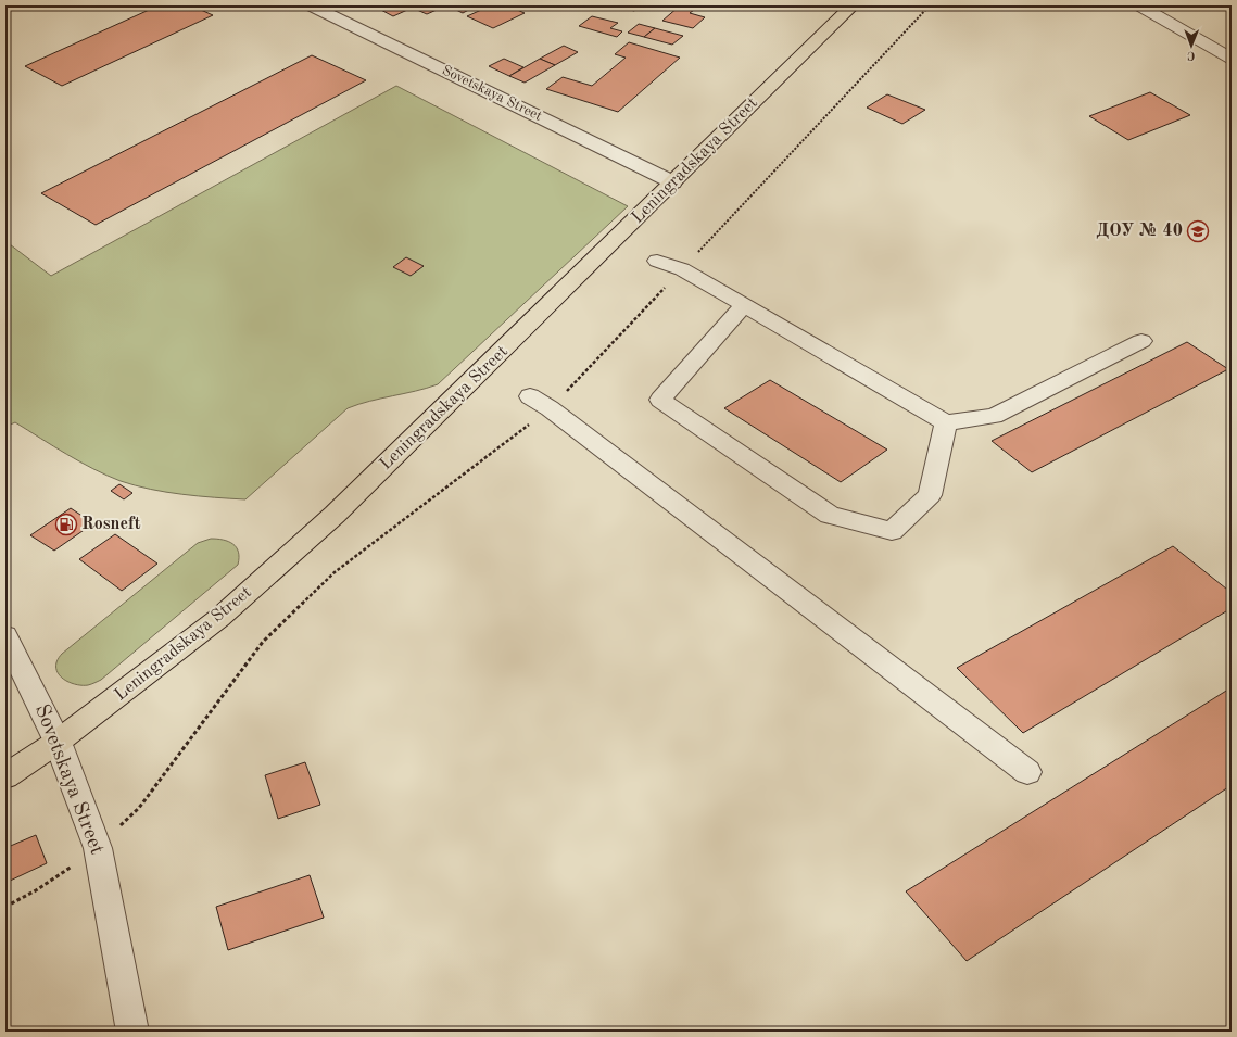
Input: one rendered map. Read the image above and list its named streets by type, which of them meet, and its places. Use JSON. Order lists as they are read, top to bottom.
{
  "streets": {
    "main road": ["Leningradskaya Street"],
    "street": ["Sovetskaya Street"]
  },
  "crossings": [
    ["Sovetskaya Street", "Leningradskaya Street"]
  ],
  "places": {
    "school or university": ["ДОУ № 40"],
    "fuel station": ["Rosneft"]
  },
  "north": "bottom"
}
